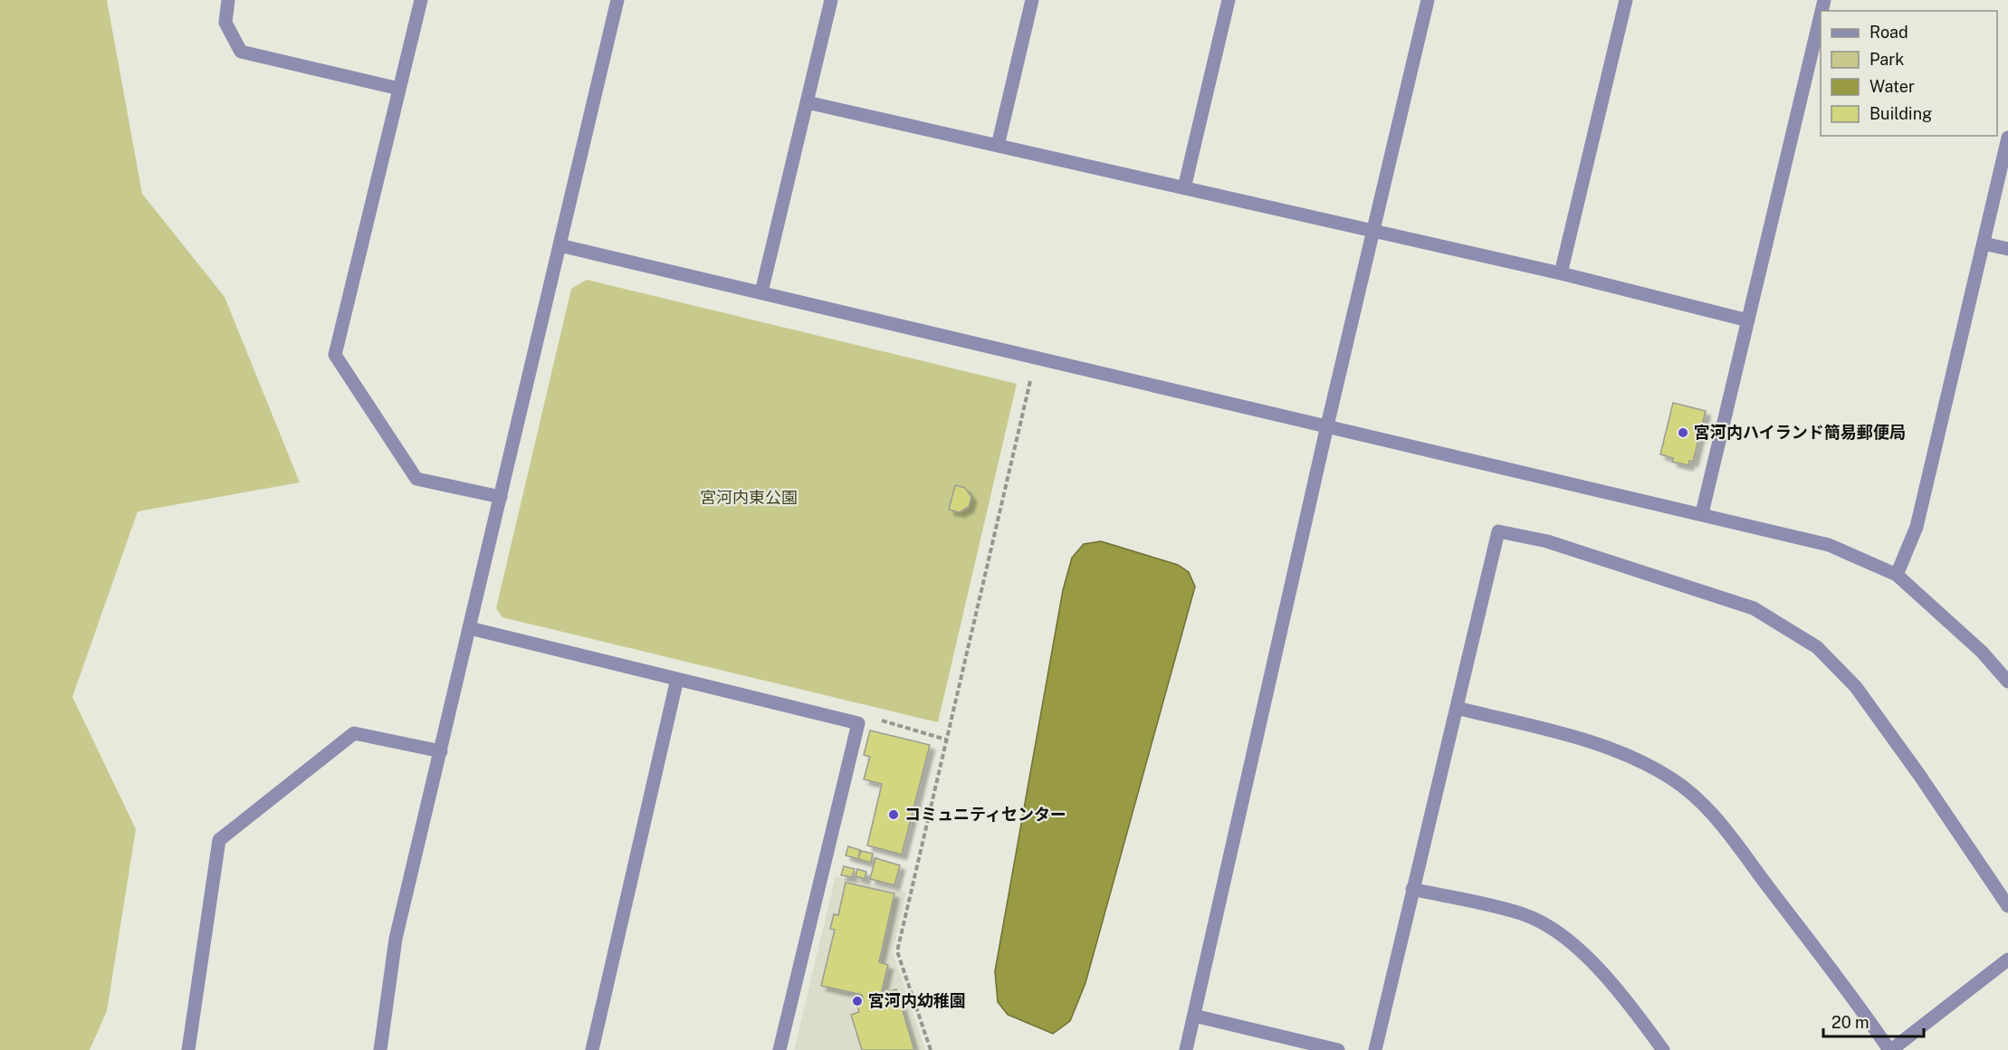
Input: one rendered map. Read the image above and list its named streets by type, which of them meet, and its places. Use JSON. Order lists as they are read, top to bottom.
{
  "parks": ["宮河内東公園"],
  "places": ["宮河内ハイランド簡易郵便局", "コミュニティセンター", "宮河内幼稚園"],
  "legend": [
    "Road",
    "Park",
    "Water",
    "Building"
  ],
  "scale_bar": "20 m"
}
